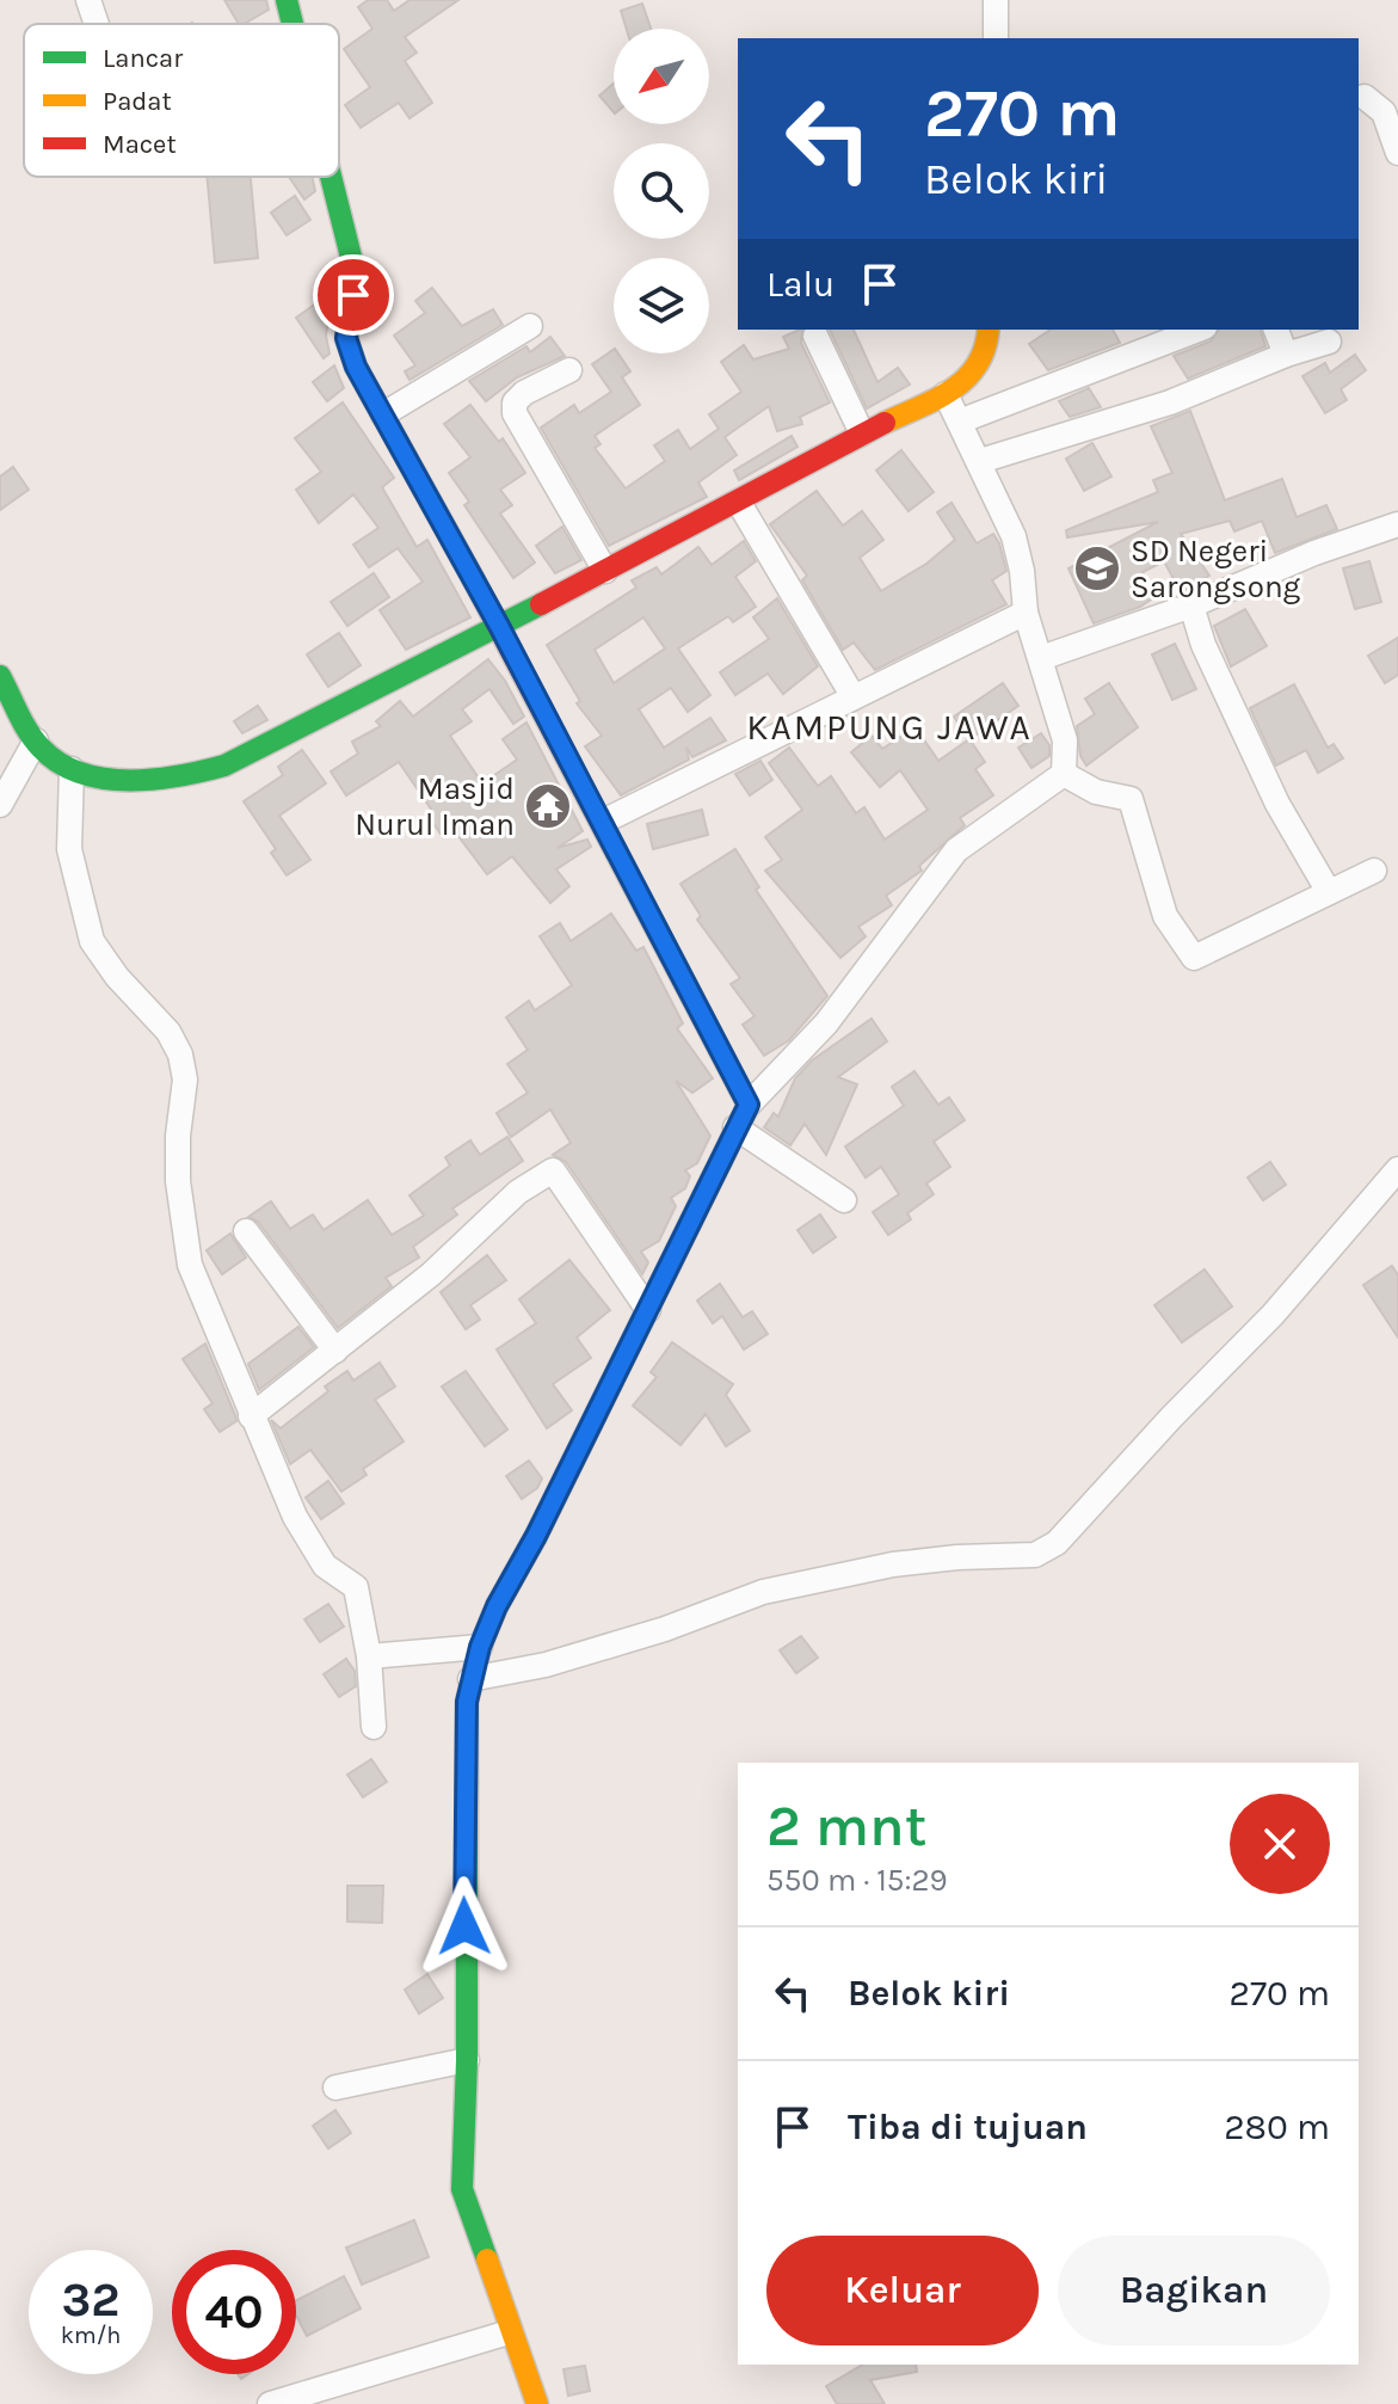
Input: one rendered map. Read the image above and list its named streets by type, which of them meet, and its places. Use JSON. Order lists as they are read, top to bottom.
{
  "districts": ["KAMPUNG JAWA"],
  "places": {
    "school or university": ["SD Negeri Sarongsong"],
    "temple": ["Masjid Nurul Iman"]
  },
  "legend": ["Lancar", "Padat", "Macet"],
  "north": "bottom left",
  "page": {
    "turn": ["270 m", "Belok kiri"],
    "then": "Lalu",
    "heading": ["2 mnt", "550 m · 15:29"],
    "list": [
      {
        "name": "Belok kiri",
        "value": "270 m"
      },
      {
        "name": "Tiba di tujuan",
        "value": "280 m"
      }
    ],
    "buttons": ["Keluar", "Bagikan"],
    "speed": "32 km/h",
    "limit": "40"
  }
}
